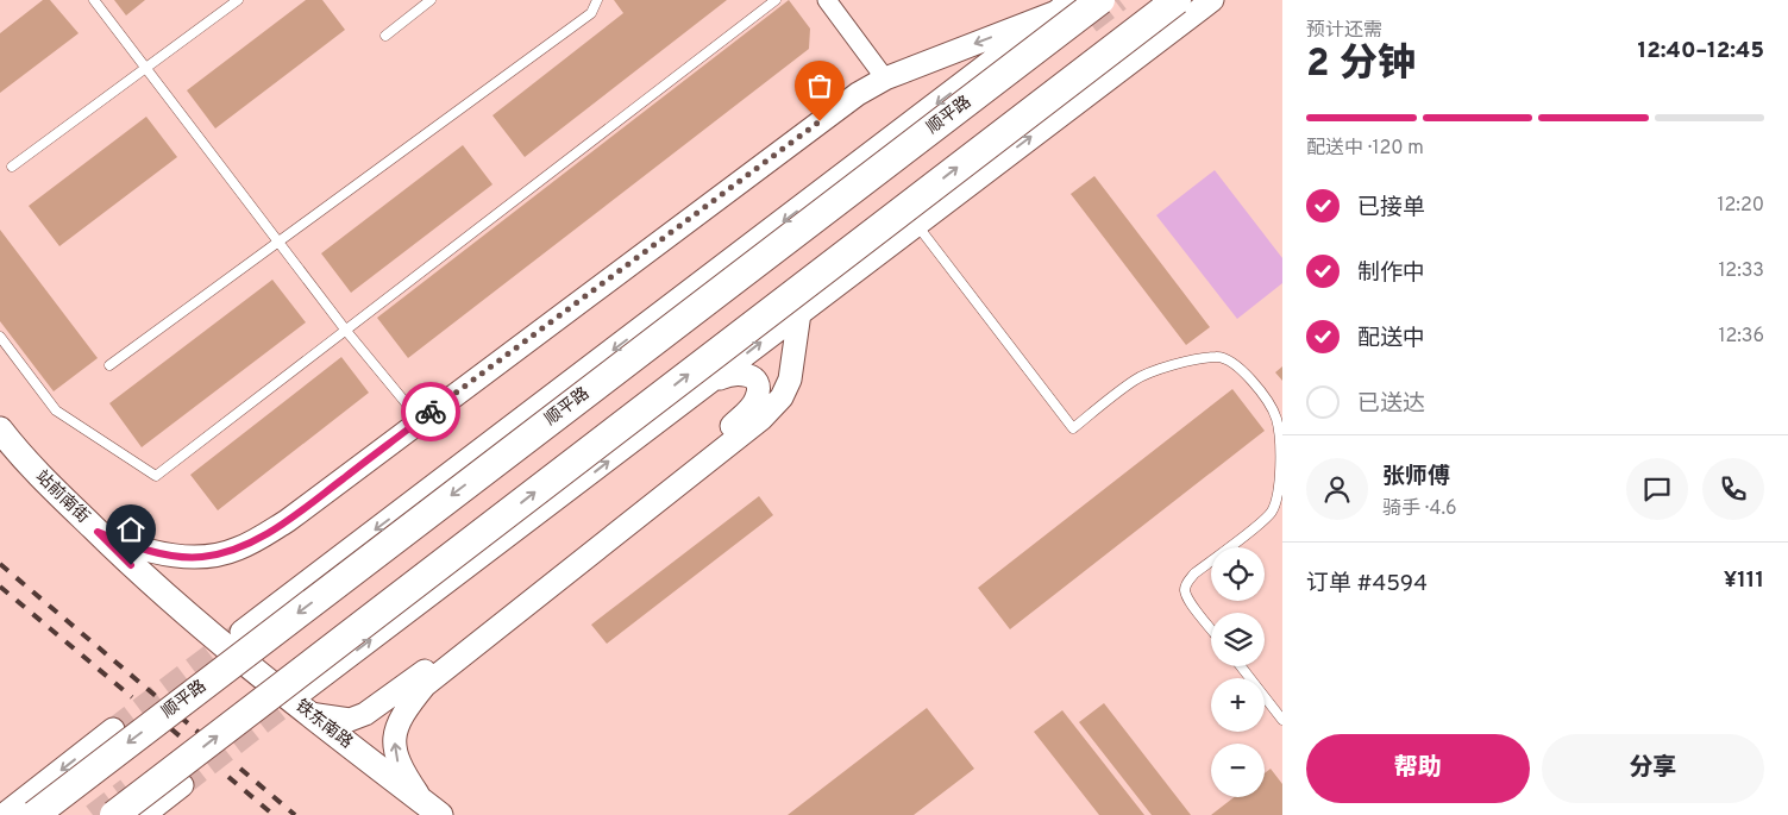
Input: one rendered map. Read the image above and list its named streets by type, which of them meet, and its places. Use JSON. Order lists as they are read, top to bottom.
{
  "streets": {
    "main road": ["顺平路", "站前南街", "铁东南路"]
  },
  "crossings": [
    ["站前南街", "铁东南路"]
  ],
  "page": {
    "heading": ["2 分钟", "预计还需", "12:40–12:45"],
    "panel": [
      "张师傅",
      "骑手 · 4.6",
      "订单 #4594",
      "¥111"
    ],
    "bar": "配送中 · 120 m",
    "list": [
      ["已接单", "12:20"],
      ["制作中", "12:33"],
      ["配送中", "12:36"],
      "已送达"
    ],
    "map_buttons": ["+", "−"],
    "buttons": ["帮助", "分享"]
  }
}
